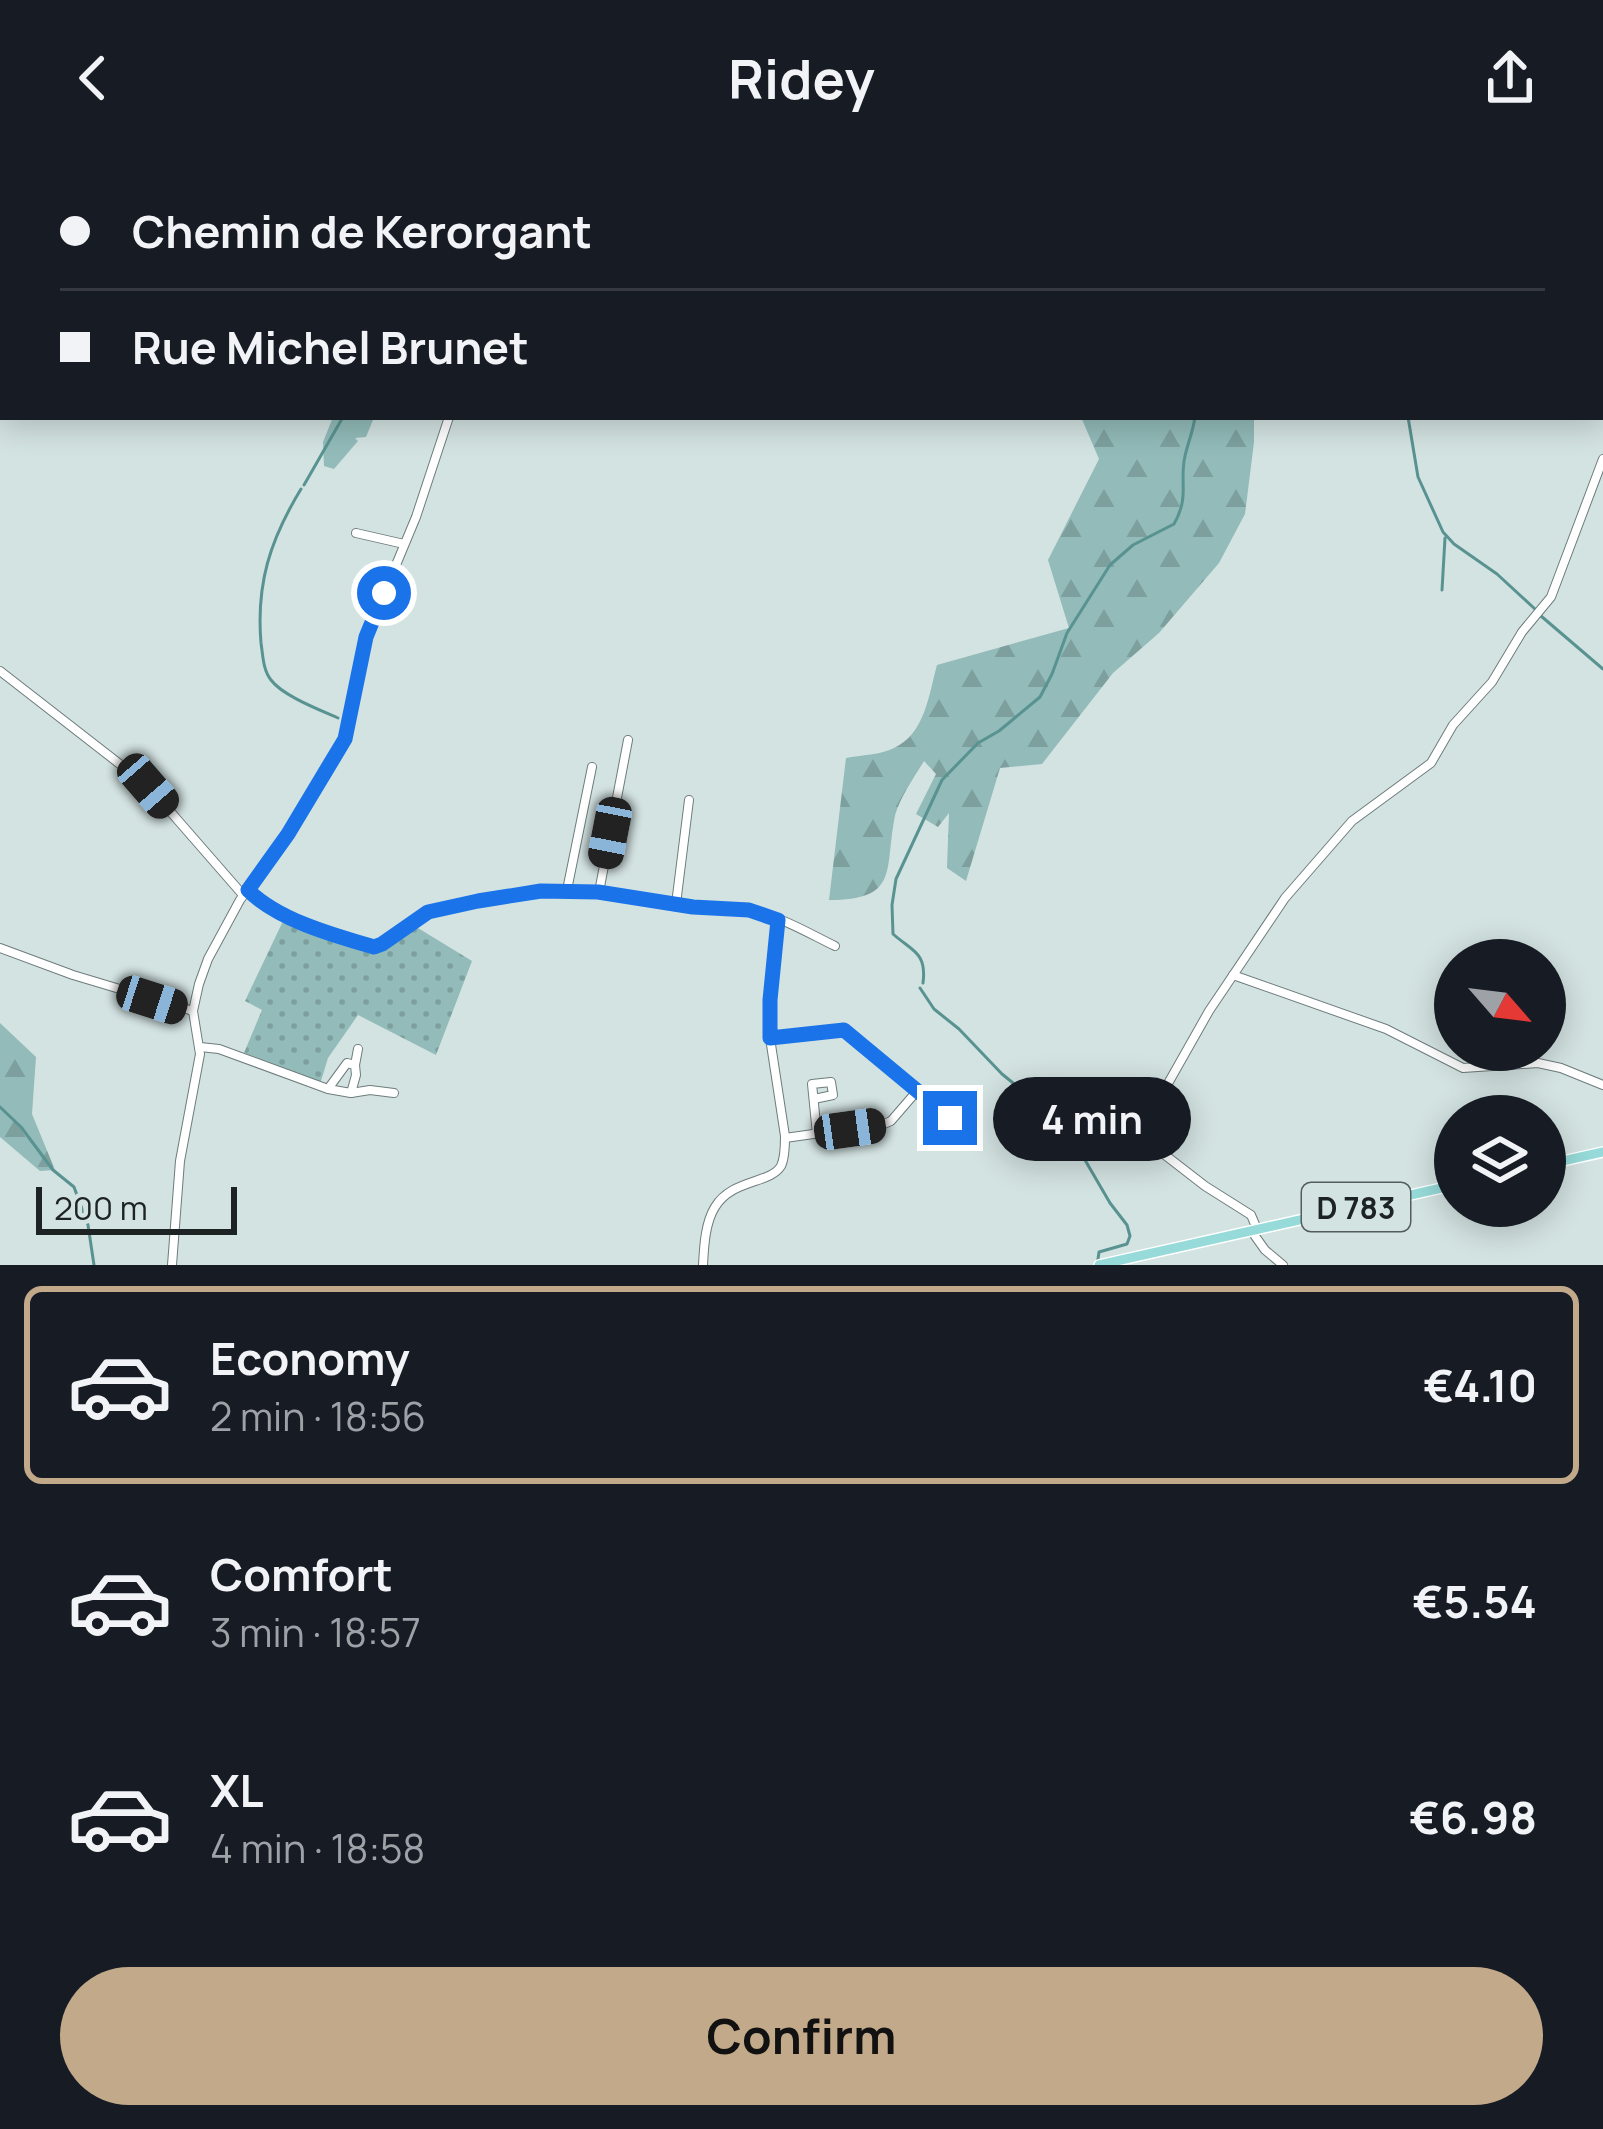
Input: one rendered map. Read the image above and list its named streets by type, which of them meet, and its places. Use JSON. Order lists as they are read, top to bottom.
{
  "streets": {
    "main road": ["D 783"]
  },
  "scale_bar": "200 m",
  "north": "bottom right",
  "page": {
    "header": "Ridey",
    "banner": ["Chemin de Kerorgant", "Rue Michel Brunet"],
    "bubble": "4 min",
    "scale": "200 m",
    "list": [
      {
        "name": "Economy",
        "note": "2 min · 18:56",
        "value": "€4.10"
      },
      {
        "name": "Comfort",
        "note": "3 min · 18:57",
        "value": "€5.54"
      },
      {
        "name": "XL",
        "note": "4 min · 18:58",
        "value": "€6.98"
      }
    ],
    "buttons": "Confirm"
  }
}
